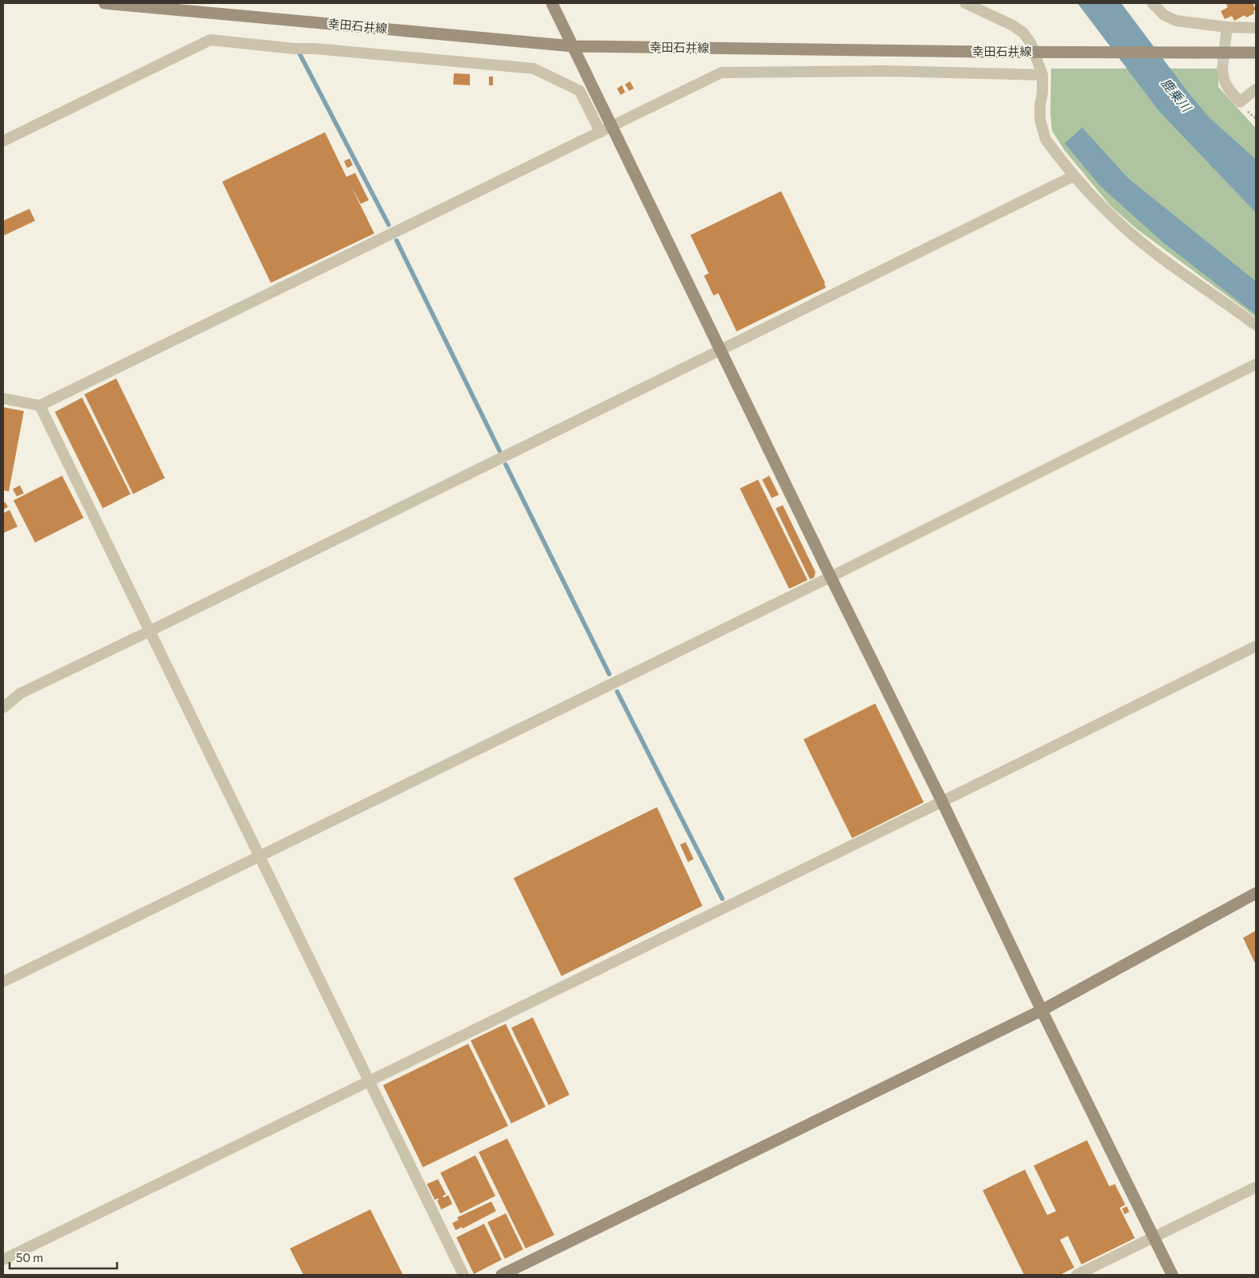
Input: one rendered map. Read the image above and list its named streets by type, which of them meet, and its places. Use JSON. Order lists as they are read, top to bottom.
{
  "streets": {
    "street": ["幸田石井線"]
  },
  "water": ["鹿乗川"],
  "scale_bar": "50 m"
}
